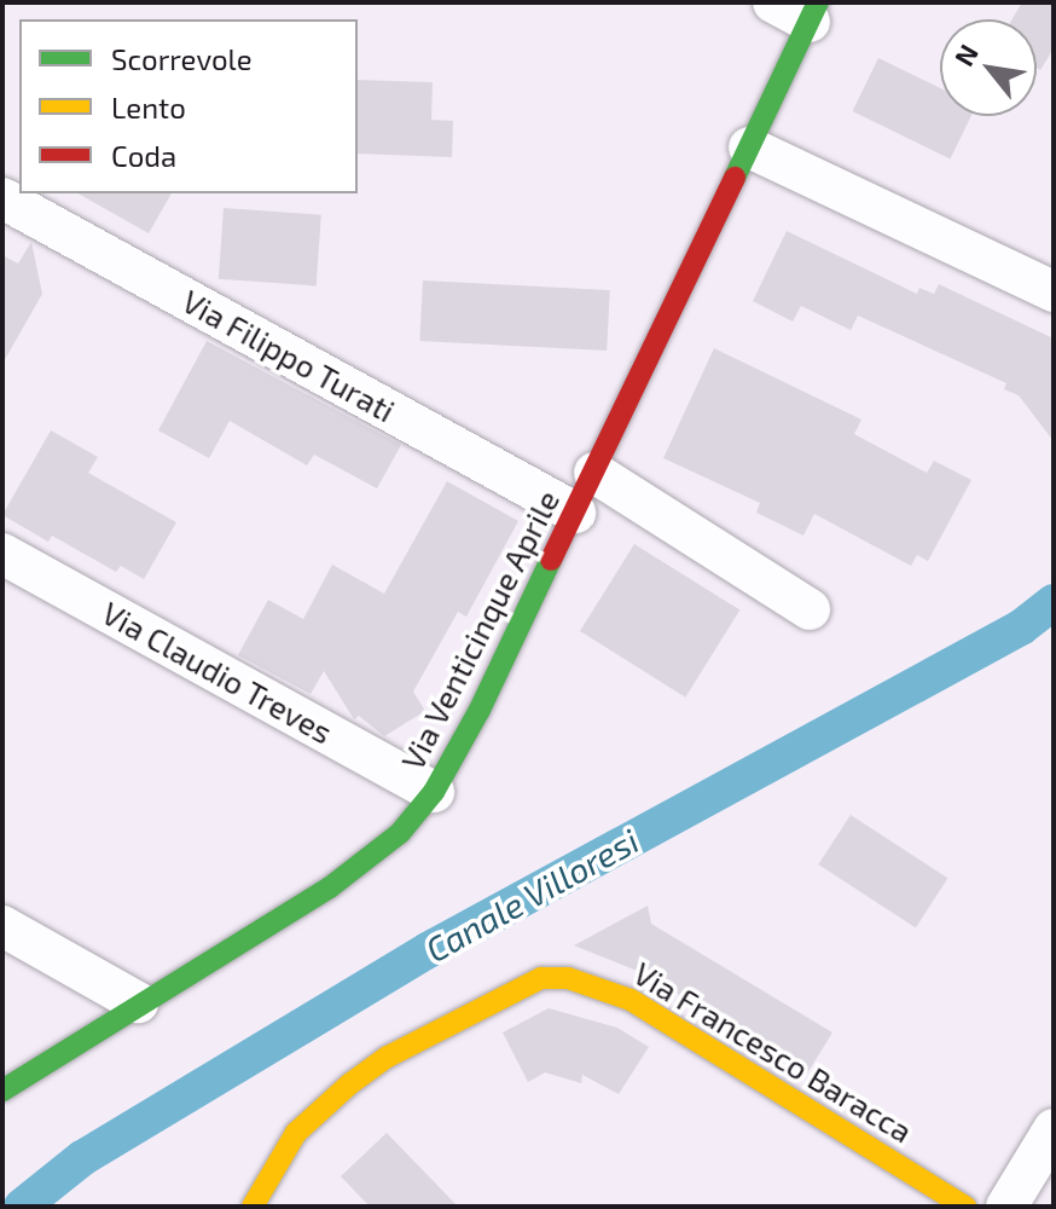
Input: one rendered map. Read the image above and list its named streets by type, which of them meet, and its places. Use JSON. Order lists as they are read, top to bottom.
{
  "streets": {
    "street": [
      "Via Filippo Turati",
      "Via Venticinque Aprile",
      "Via Claudio Treves",
      "Via Francesco Baracca"
    ]
  },
  "crossings": [
    ["Via Filippo Turati", "Via Venticinque Aprile"],
    ["Via Venticinque Aprile", "Via Claudio Treves"]
  ],
  "water": ["Canale Villoresi"],
  "legend": ["Scorrevole", "Lento", "Coda"],
  "north": "top left"
}
